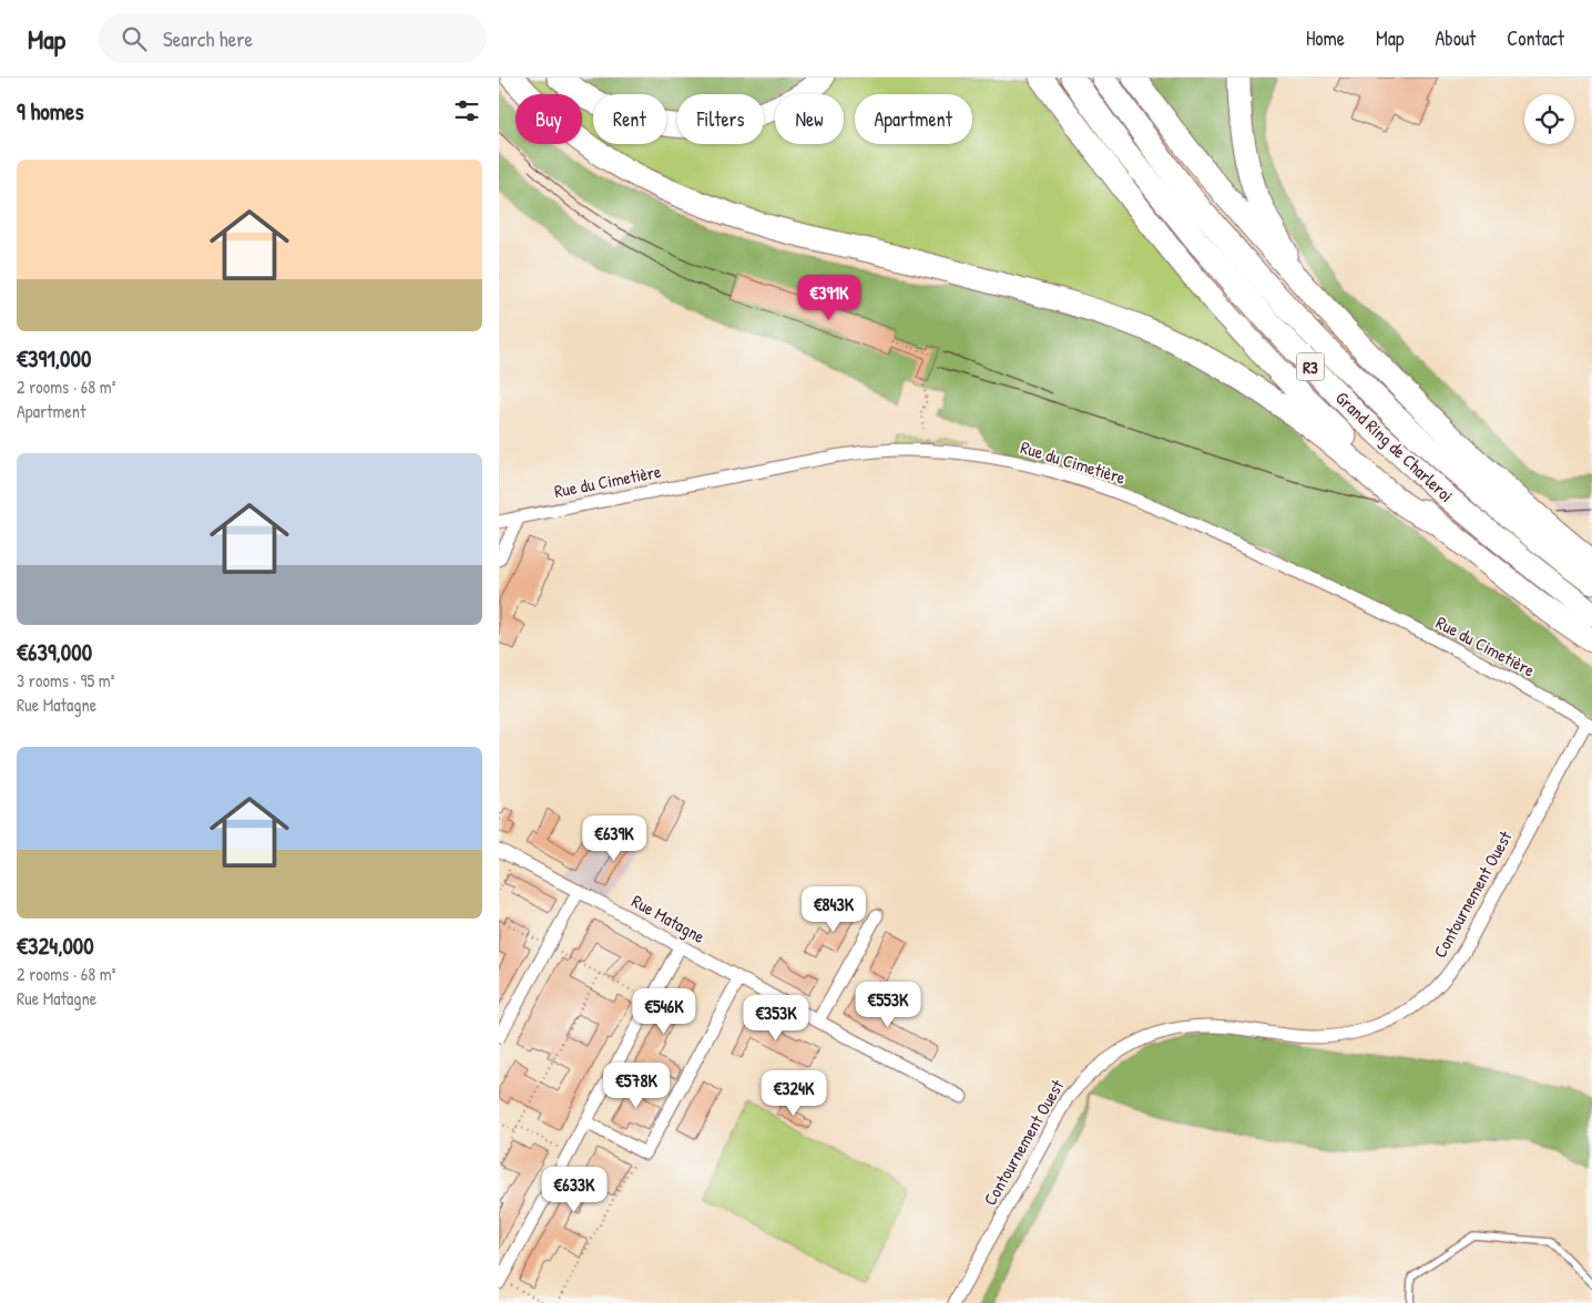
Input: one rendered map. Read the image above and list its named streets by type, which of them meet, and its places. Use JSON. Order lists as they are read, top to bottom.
{
  "streets": {
    "highway": ["R3", "Grand Ring de Charleroi"],
    "street": ["Rue du Cimetière", "Contournement Ouest", "Rue Matagne"]
  },
  "crossings": [
    ["Rue du Cimetière", "Contournement Ouest"]
  ],
  "page": {
    "header": "Map",
    "search": "Search here",
    "nav": [
      "Home",
      "Map",
      "About",
      "Contact"
    ],
    "heading": "9 homes",
    "chip": [
      "Buy",
      "Rent",
      "Filters",
      "New",
      "Apartment"
    ],
    "list": [
      {
        "name": "€391,000",
        "note": "2 rooms · 68 m² · Apartment"
      },
      {
        "name": "€639,000",
        "note": "3 rooms · 95 m² · Rue Matagne"
      },
      {
        "name": "€324,000",
        "note": "2 rooms · 68 m² · Rue Matagne"
      }
    ],
    "price": [
      "€391K",
      "€639K",
      "€843K",
      "€553K",
      "€546K",
      "€353K",
      "€578K",
      "€324K",
      "€633K"
    ]
  }
}
